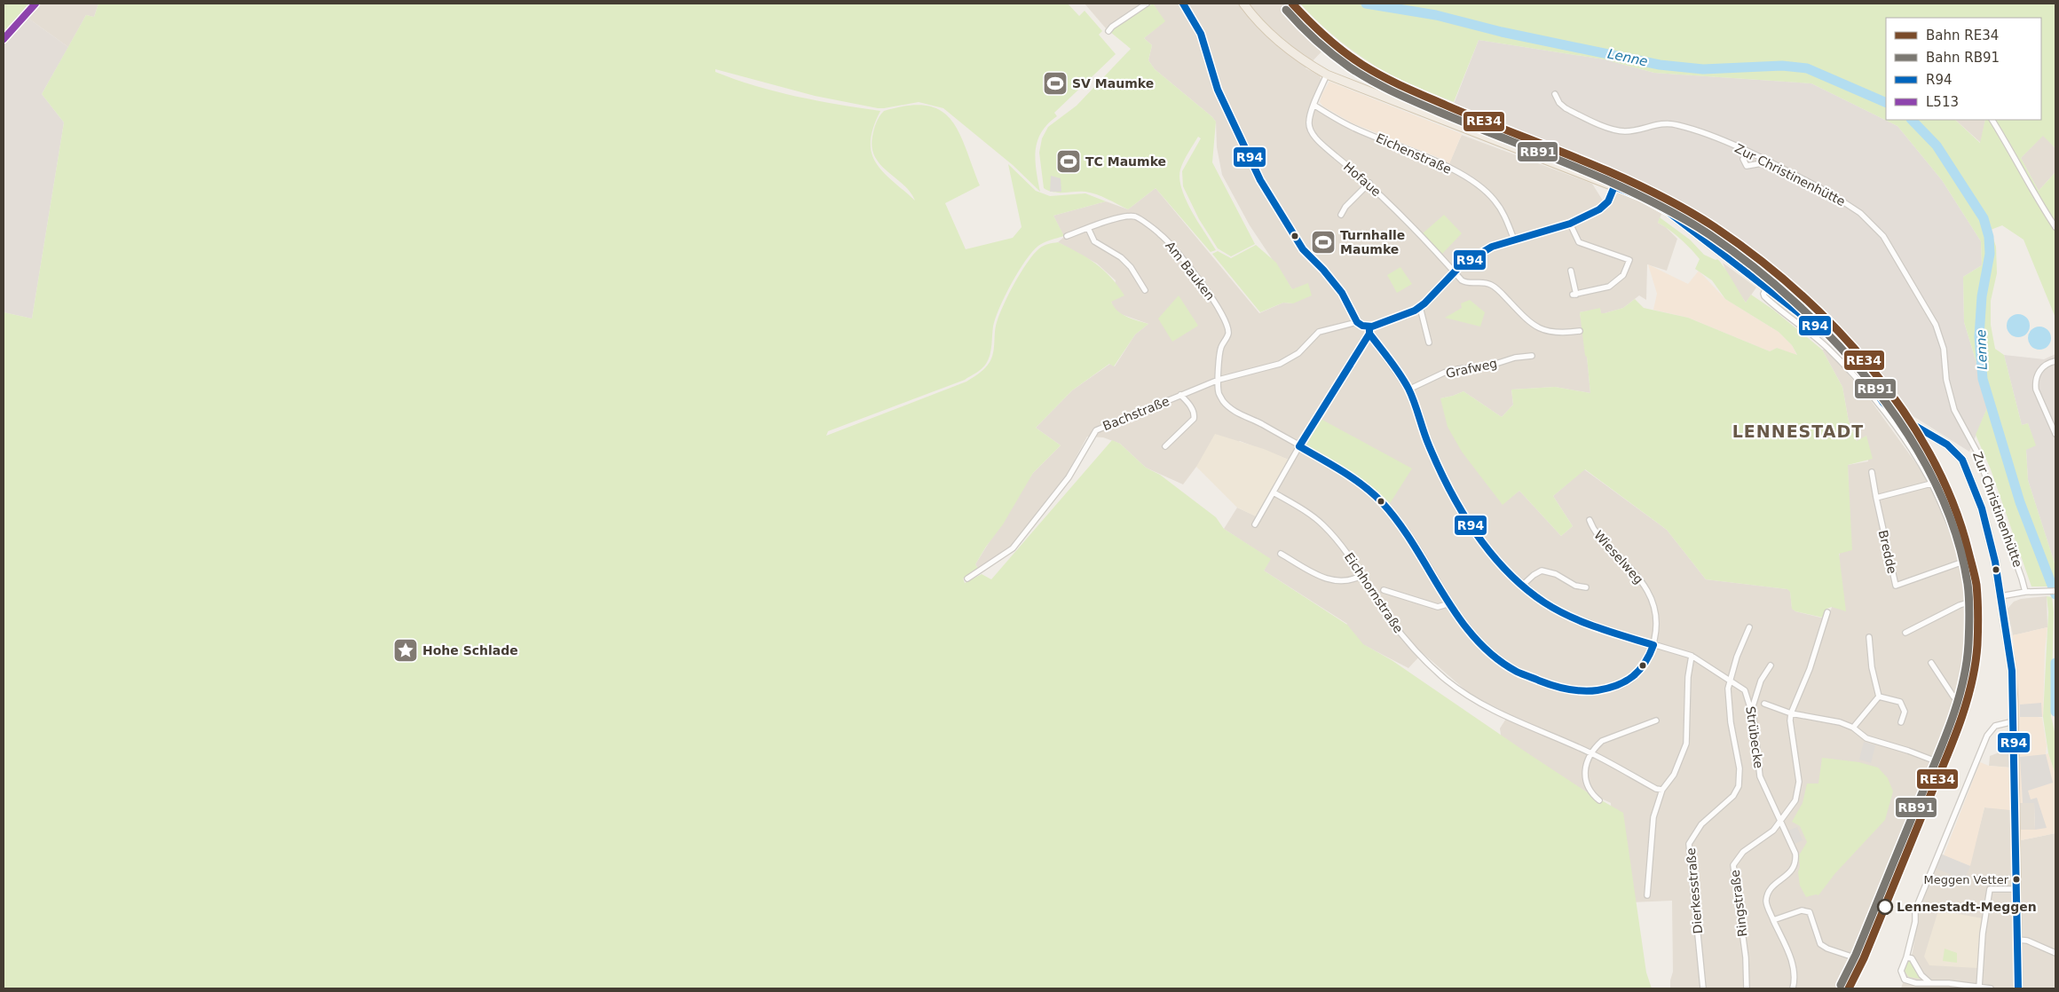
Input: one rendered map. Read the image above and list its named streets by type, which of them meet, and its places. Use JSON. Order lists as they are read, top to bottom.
{
  "streets": {
    "street": [
      "Eichenstraße",
      "Zur Christinenhütte",
      "Hofaue",
      "Am Bauken",
      "Grafweg",
      "Bachstraße",
      "Bredde",
      "Wieselweg",
      "Eichhornstraße",
      "Strübecke",
      "Dierkesstraße",
      "Ringstraße"
    ]
  },
  "crossings": [
    ["Eichenstraße", "Hofaue"],
    ["Am Bauken", "Bachstraße"],
    ["Am Bauken", "Wieselweg"],
    ["Grafweg", "Strübecke"],
    ["Bachstraße", "Wieselweg"],
    ["Wieselweg", "Strübecke"],
    ["Strübecke", "Dierkesstraße"],
    ["Strübecke", "Ringstraße"]
  ],
  "districts": ["LENNESTADT"],
  "water": ["Lenne"],
  "places": {
    "sports": ["SV Maumke", "TC Maumke", "Turnhalle Maumke"],
    "place": ["Hohe Schlade"],
    "other": ["Meggen Vetter", "Lennestadt-Meggen"]
  },
  "lines": [
    "rail line RE34",
    "transit line R94",
    "transit line L513",
    "rail line RB91"
  ],
  "legend": [
    "Bahn RE34",
    "Bahn RB91",
    "R94",
    "L513"
  ]
}
